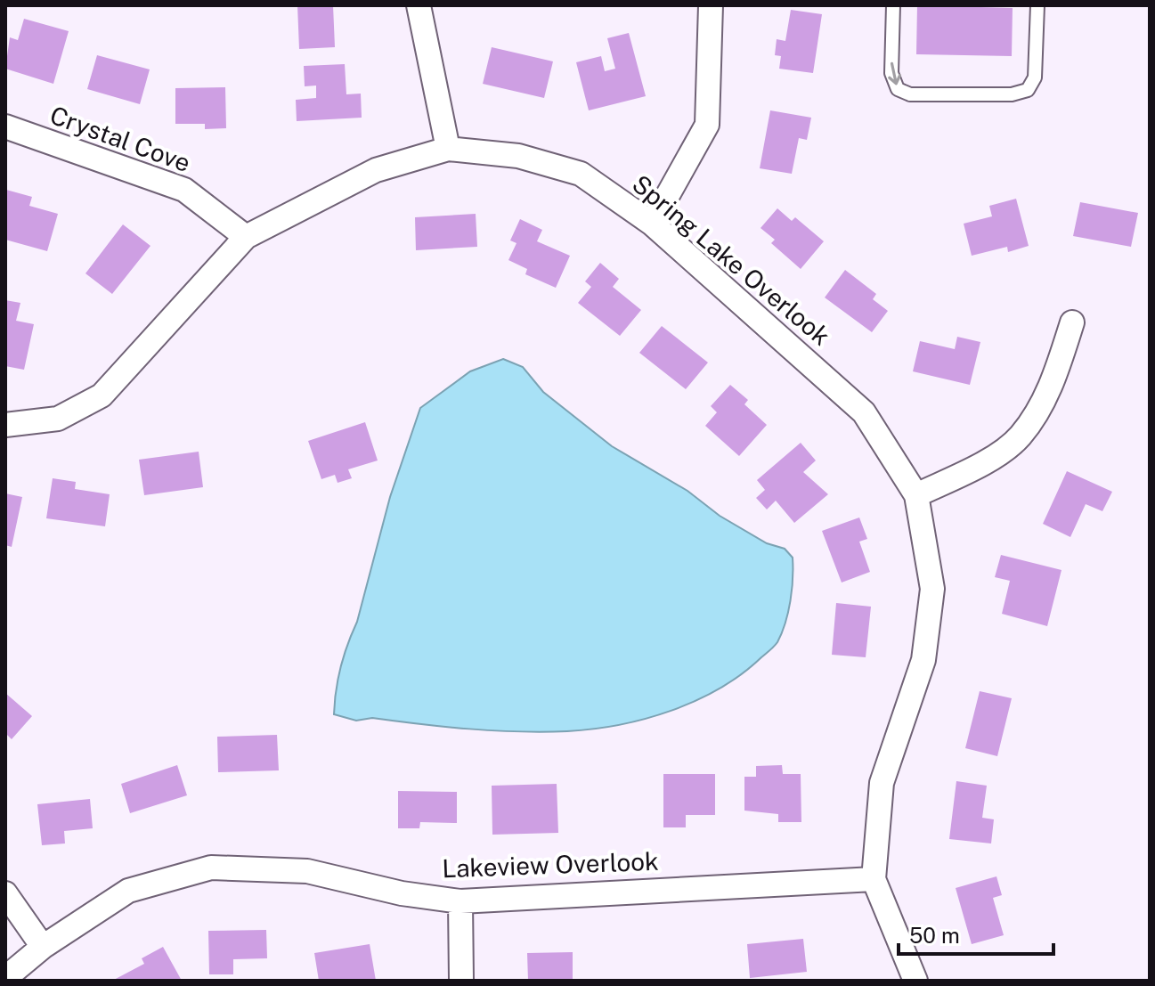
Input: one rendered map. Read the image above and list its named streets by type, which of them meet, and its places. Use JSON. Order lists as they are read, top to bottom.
{
  "streets": {
    "street": ["Crystal Cove", "Spring Lake Overlook", "Lakeview Overlook"]
  },
  "crossings": [
    ["Crystal Cove", "Spring Lake Overlook"],
    ["Spring Lake Overlook", "Lakeview Overlook"]
  ],
  "scale_bar": "50 m"
}
